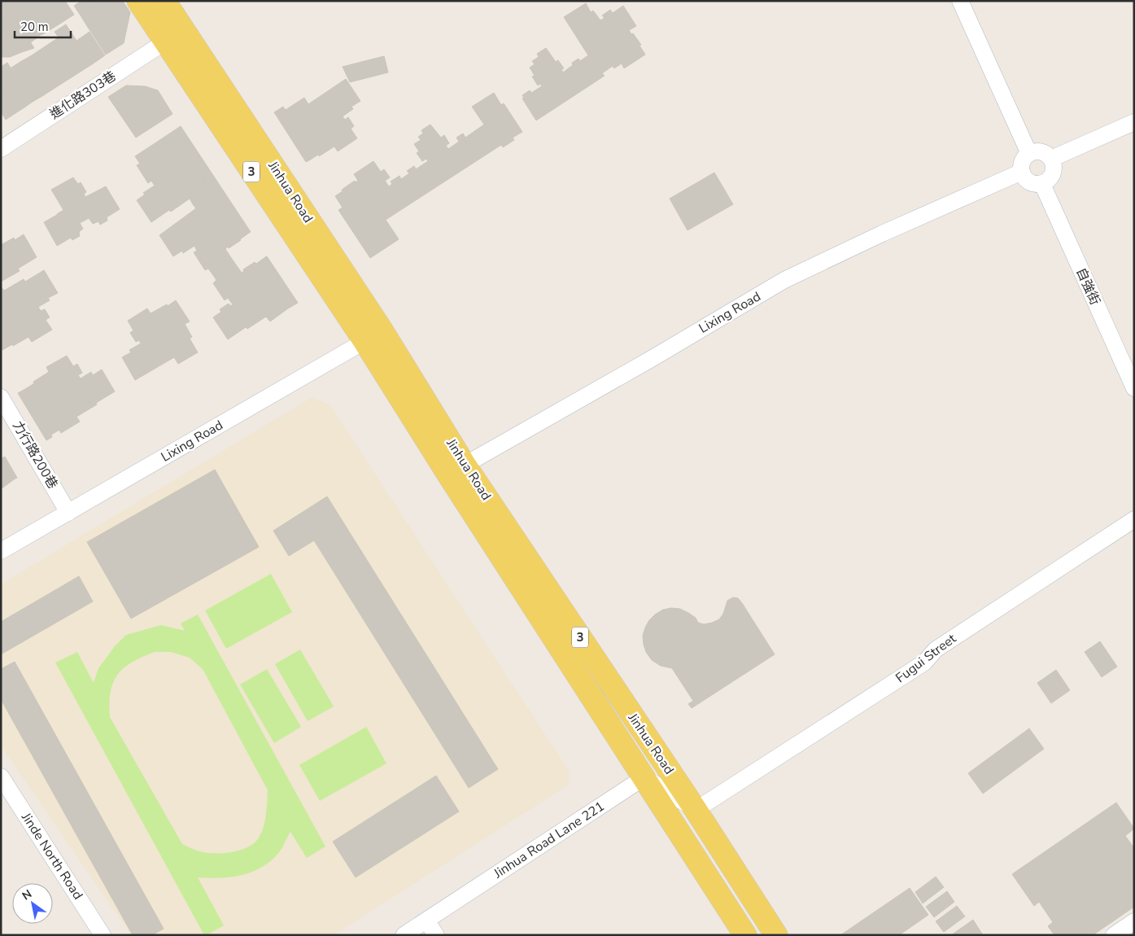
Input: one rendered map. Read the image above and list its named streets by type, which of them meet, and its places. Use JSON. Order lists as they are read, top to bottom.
{
  "streets": {
    "main road": ["3", "Jinhua Road"],
    "street": [
      "進化路303巷",
      "自強街",
      "Lixing Road",
      "力行路200巷",
      "Fugui Street",
      "Jinhua Road Lane 221",
      "Jinde North Road"
    ]
  },
  "crossings": [
    ["進化路303巷", "Jinhua Road"],
    ["Jinhua Road", "Lixing Road"],
    ["Jinhua Road", "Fugui Street"],
    ["Jinhua Road", "Jinhua Road Lane 221"],
    ["自強街", "Lixing Road"],
    ["Lixing Road", "力行路200巷"]
  ],
  "scale_bar": "20 m",
  "north": "top left"
}
